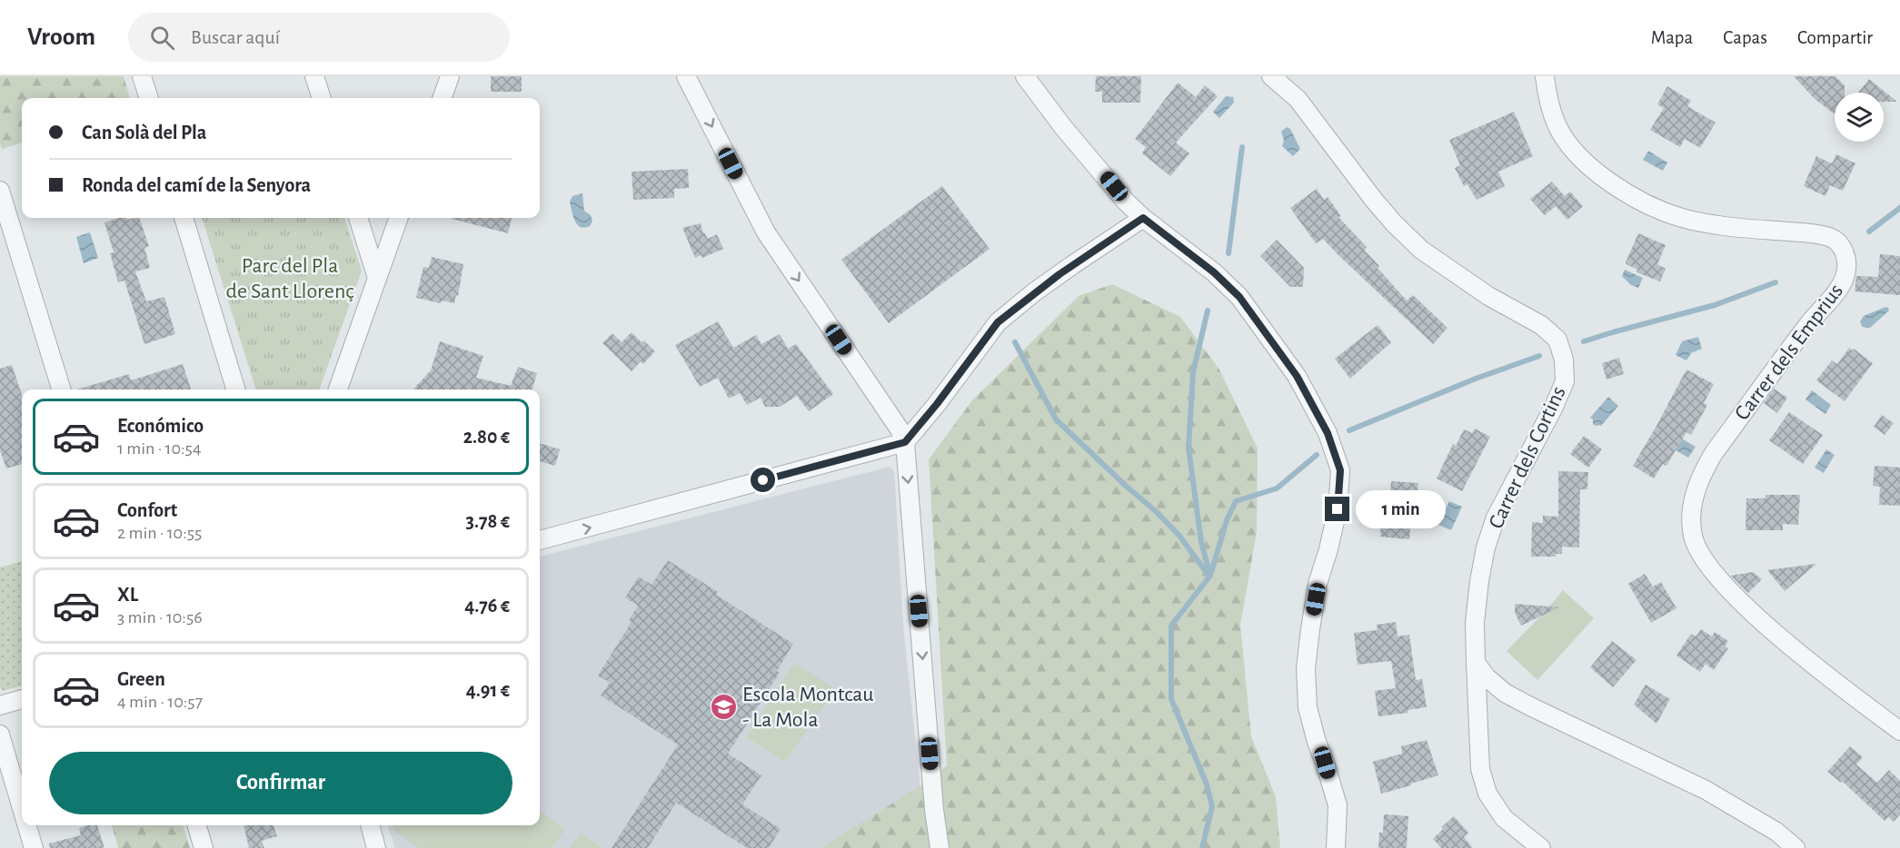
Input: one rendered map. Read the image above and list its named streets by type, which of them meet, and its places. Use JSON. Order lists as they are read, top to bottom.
{
  "streets": {
    "street": ["Carrer dels Emprius", "Carrer dels Cortins"]
  },
  "parks": ["Parc del Pla de Sant Llorenç"],
  "places": {
    "school or university": ["Escola Montcau - La Mola"]
  },
  "page": {
    "header": "Vroom",
    "search": "Buscar aquí",
    "nav": ["Mapa", "Capas", "Compartir"],
    "banner": ["Can Solà del Pla", "Ronda del camí de la Senyora"],
    "list": [
      {
        "name": "Económico",
        "note": "1 min · 10:54",
        "value": "2.80 €"
      },
      {
        "name": "Confort",
        "note": "2 min · 10:55",
        "value": "3.78 €"
      },
      {
        "name": "XL",
        "note": "3 min · 10:56",
        "value": "4.76 €"
      },
      {
        "name": "Green",
        "note": "4 min · 10:57",
        "value": "4.91 €"
      }
    ],
    "bubble": "1 min",
    "buttons": "Confirmar"
  }
}
